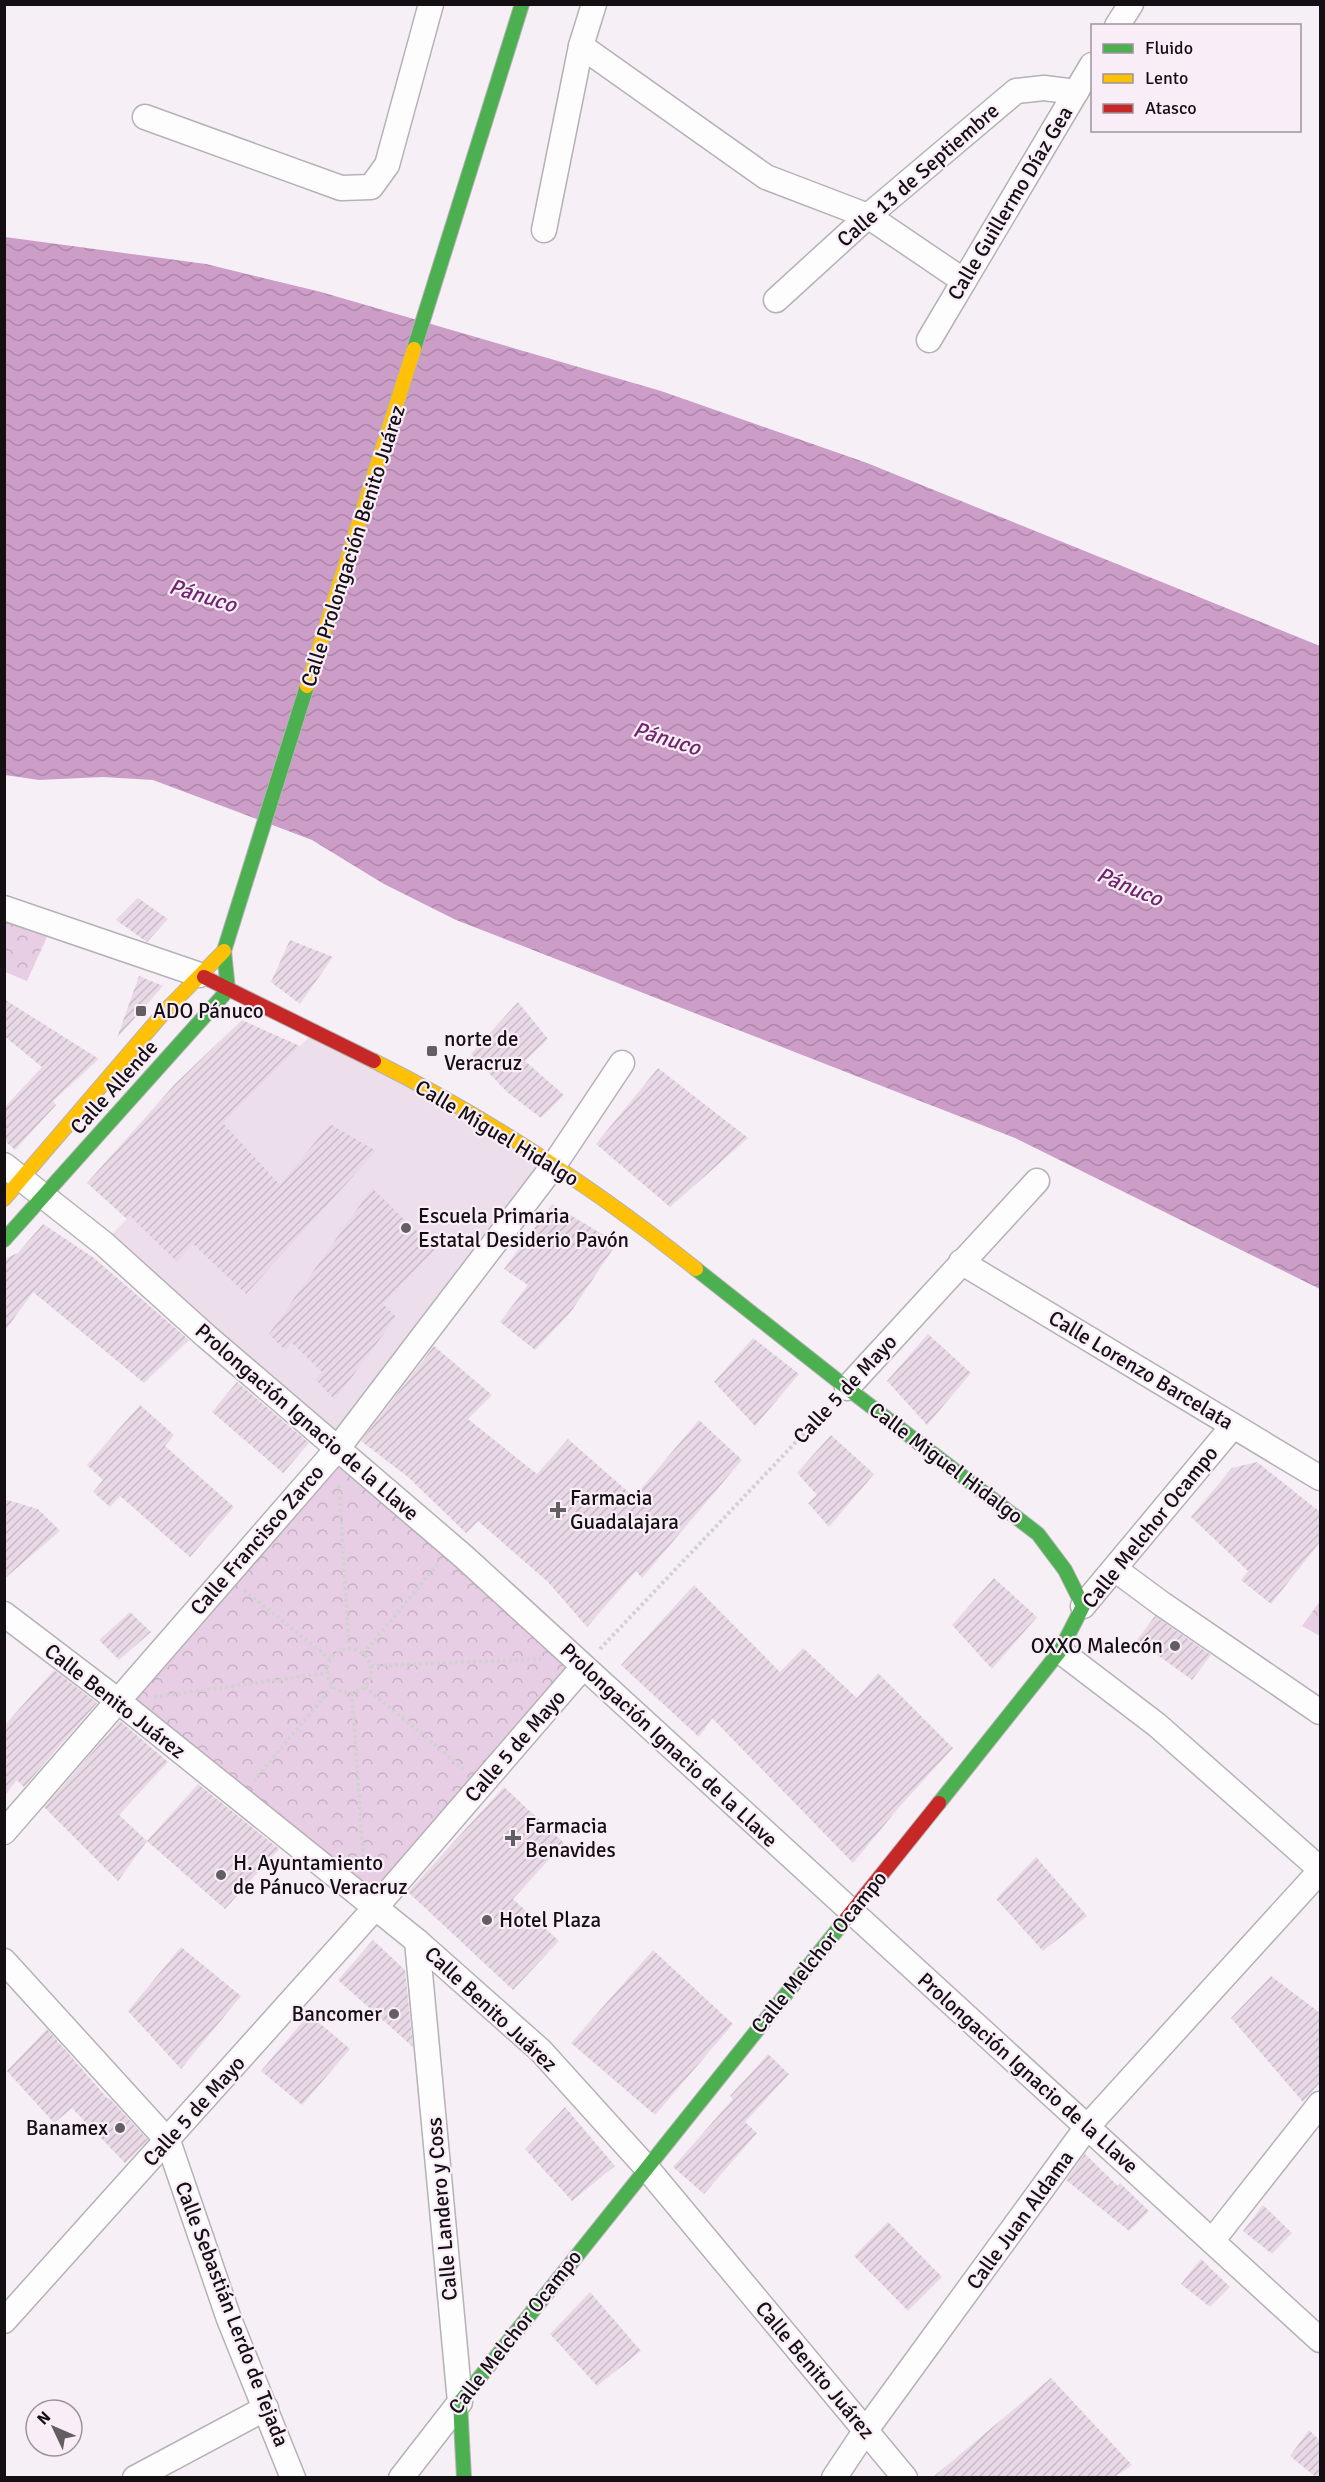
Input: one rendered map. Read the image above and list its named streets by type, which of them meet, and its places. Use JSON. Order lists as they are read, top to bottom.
{
  "streets": {
    "street": [
      "Calle 13 de Septiembre",
      "Calle Guillermo Díaz Gea",
      "Calle Prolongación Benito Juárez",
      "Calle Allende",
      "Calle Miguel Hidalgo",
      "Calle Lorenzo Barcelata",
      "Calle 5 de Mayo",
      "Prolongación Ignacio de la Llave",
      "Calle Melchor Ocampo",
      "Calle Francisco Zarco",
      "Calle Benito Juárez",
      "Calle Landero y Coss",
      "Calle Juan Aldama",
      "Calle Sebastián Lerdo de Tejada"
    ]
  },
  "crossings": [
    ["Calle 13 de Septiembre", "Calle Guillermo Díaz Gea"],
    ["Calle Prolongación Benito Juárez", "Calle Allende"],
    ["Calle Allende", "Calle Miguel Hidalgo"],
    ["Calle Allende", "Prolongación Ignacio de la Llave"],
    ["Calle Miguel Hidalgo", "Calle 5 de Mayo"],
    ["Calle Miguel Hidalgo", "Calle Melchor Ocampo"],
    ["Calle Miguel Hidalgo", "Calle Francisco Zarco"],
    ["Calle Lorenzo Barcelata", "Calle 5 de Mayo"],
    ["Calle Lorenzo Barcelata", "Calle Melchor Ocampo"],
    ["Calle 5 de Mayo", "Prolongación Ignacio de la Llave"],
    ["Calle 5 de Mayo", "Calle Benito Juárez"],
    ["Calle 5 de Mayo", "Calle Sebastián Lerdo de Tejada"],
    ["Prolongación Ignacio de la Llave", "Calle Melchor Ocampo"],
    ["Prolongación Ignacio de la Llave", "Calle Francisco Zarco"],
    ["Prolongación Ignacio de la Llave", "Calle Juan Aldama"],
    ["Calle Melchor Ocampo", "Calle Benito Juárez"],
    ["Calle Melchor Ocampo", "Calle Landero y Coss"],
    ["Calle Francisco Zarco", "Calle Benito Juárez"],
    ["Calle Benito Juárez", "Calle Landero y Coss"],
    ["Calle Benito Juárez", "Calle Juan Aldama"]
  ],
  "water": ["Pánuco"],
  "places": {
    "transit": ["ADO Pánuco", "norte de Veracruz"],
    "other": [
      "Escuela Primaria Estatal Desiderio Pavón",
      "OXXO Malecón",
      "H. Ayuntamiento de Pánuco Veracruz",
      "Hotel Plaza",
      "Bancomer",
      "Banamex"
    ],
    "health": ["Farmacia Guadalajara", "Farmacia Benavides"]
  },
  "legend": ["Fluido", "Lento", "Atasco"],
  "north": "top left"
}
